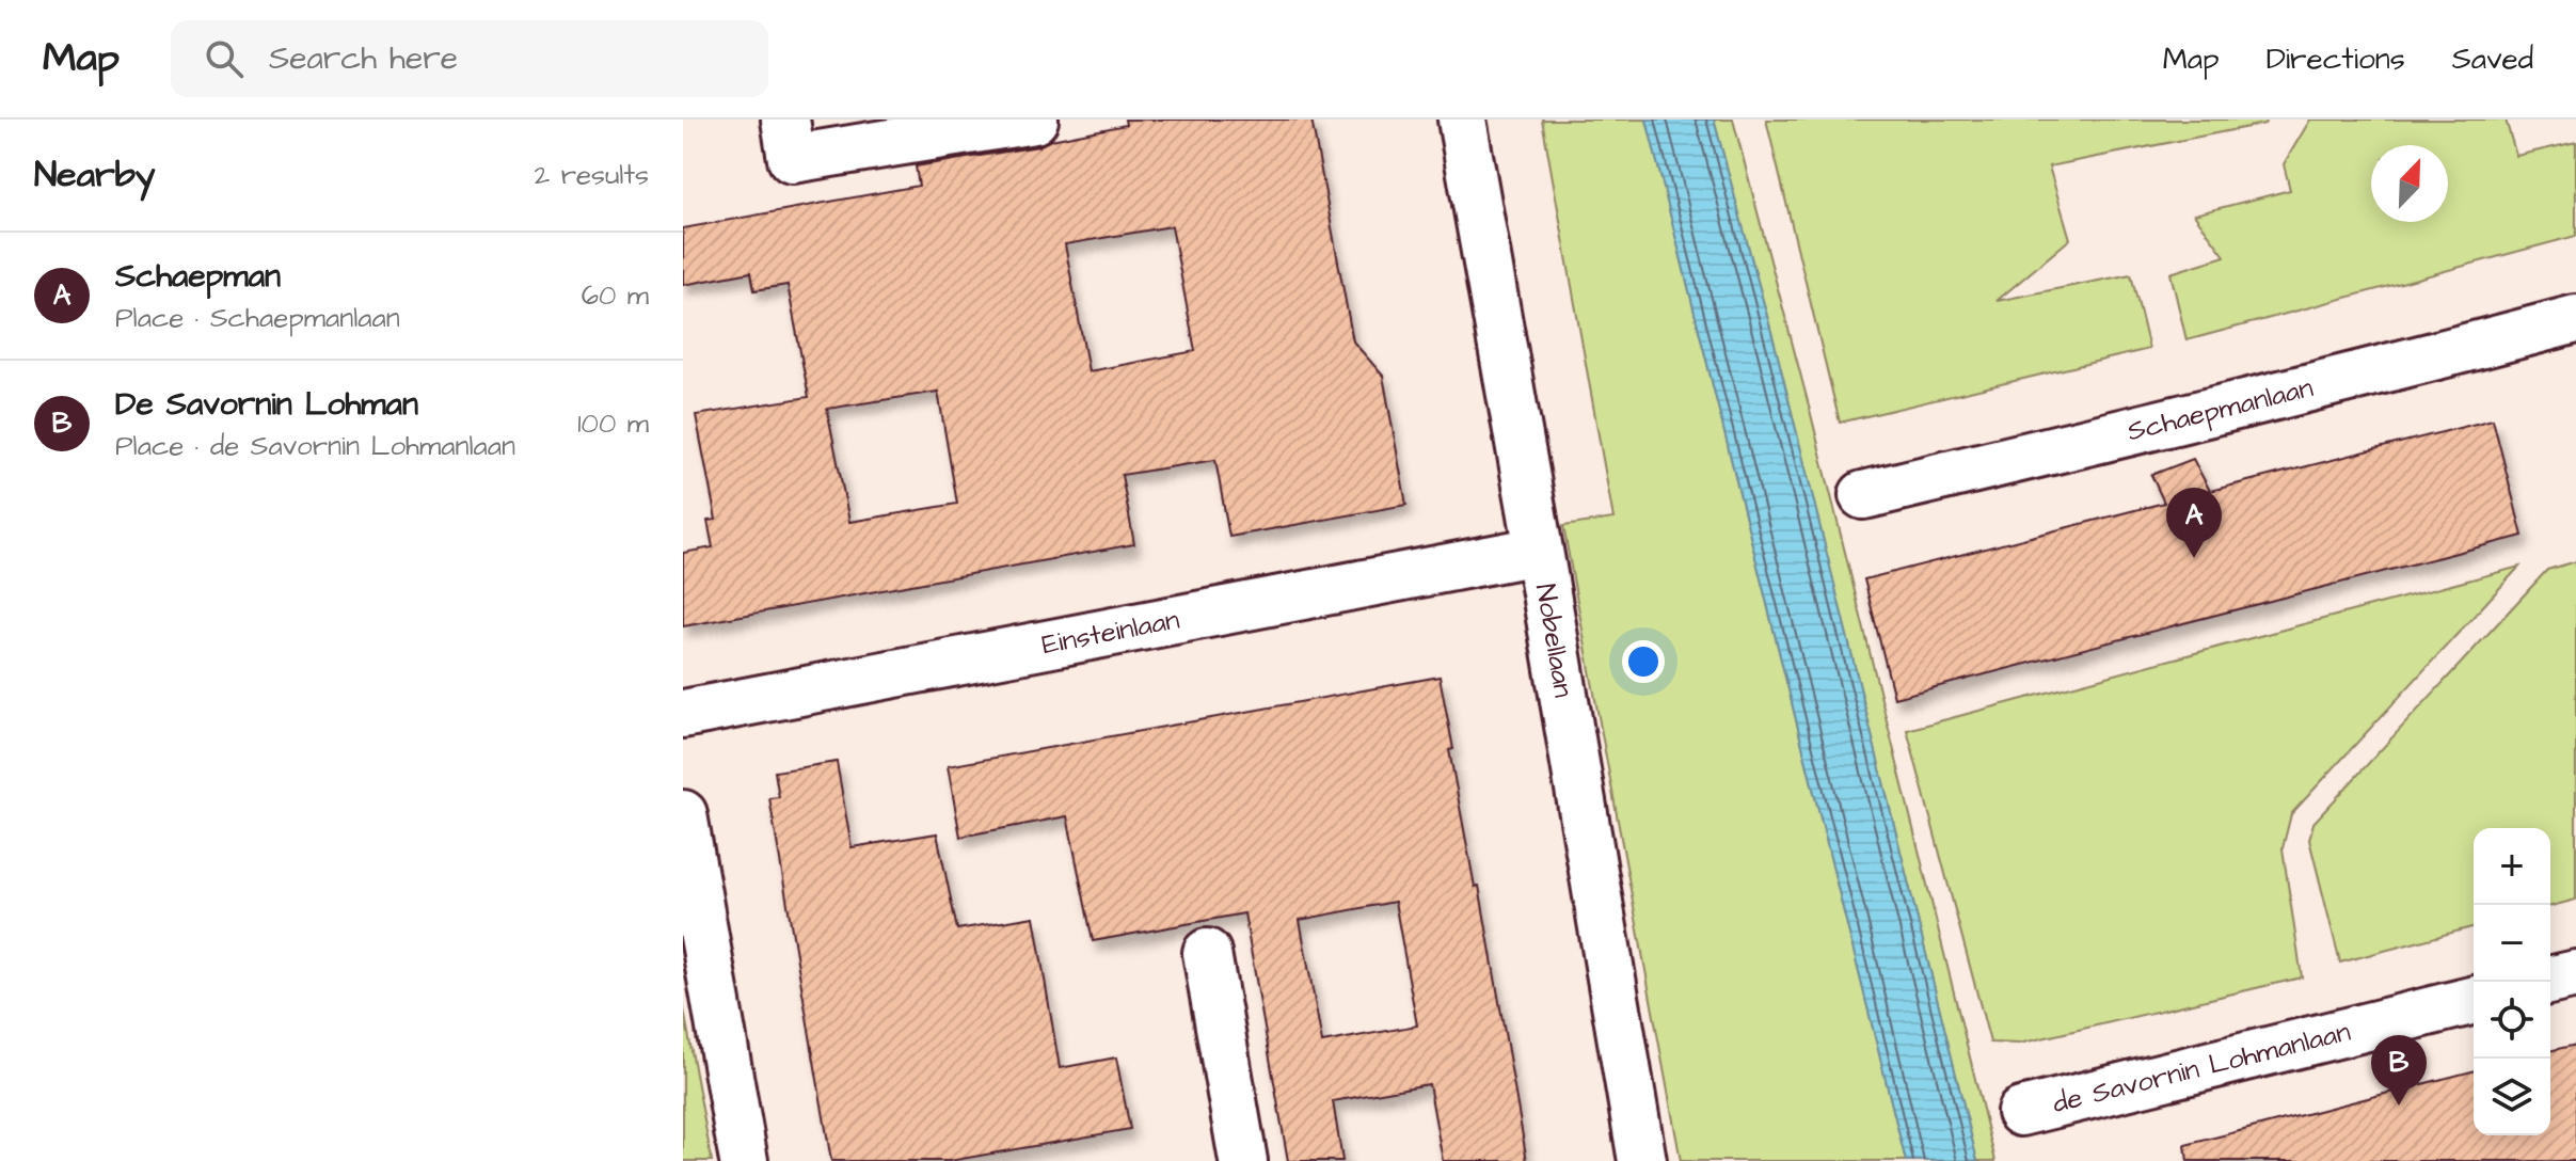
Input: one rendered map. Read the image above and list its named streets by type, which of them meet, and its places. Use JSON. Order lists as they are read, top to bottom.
{
  "streets": {
    "street": [
      "Schaepmanlaan",
      "Einsteinlaan",
      "Nobellaan",
      "de Savornin Lohmanlaan"
    ]
  },
  "crossings": [
    ["Einsteinlaan", "Nobellaan"]
  ],
  "north": "top right",
  "page": {
    "header": "Map",
    "search": "Search here",
    "nav": ["Map", "Directions", "Saved"],
    "heading": ["Nearby", "2 results"],
    "list": [
      {
        "mark": "A",
        "name": "Schaepman",
        "note": "Place · Schaepmanlaan",
        "value": "60 m"
      },
      {
        "mark": "B",
        "name": "De Savornin Lohman",
        "note": "Place · de Savornin Lohmanlaan",
        "value": "100 m"
      }
    ],
    "pins": ["A", "B"],
    "map_buttons": ["+", "−"]
  }
}
